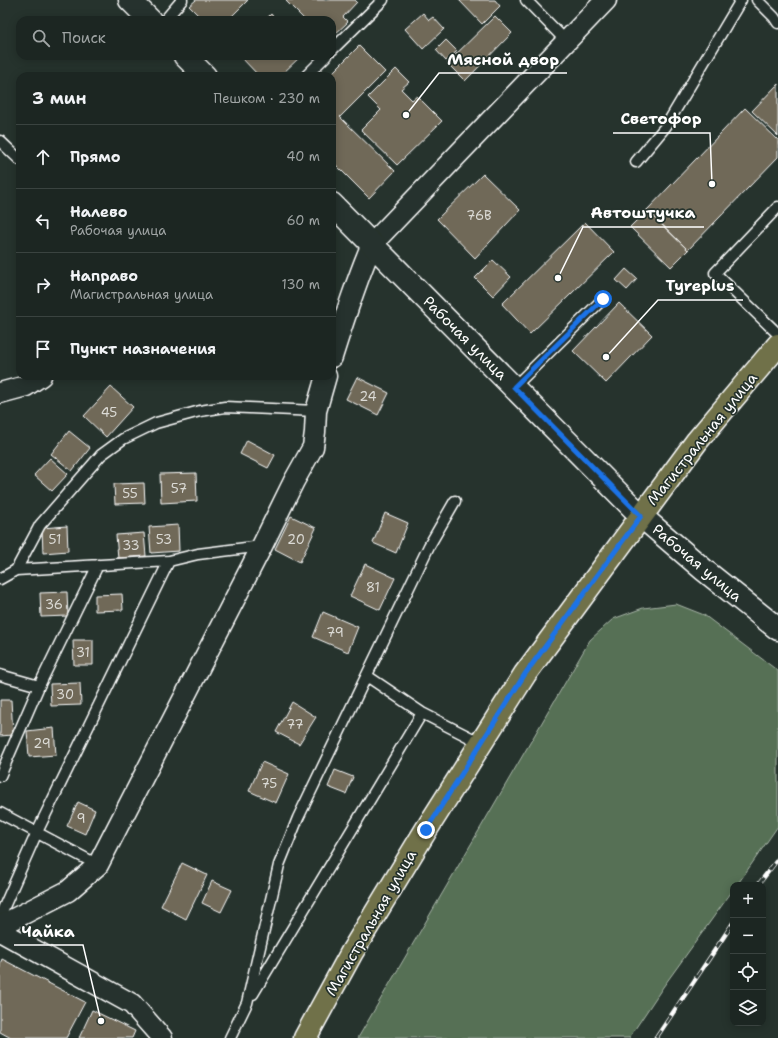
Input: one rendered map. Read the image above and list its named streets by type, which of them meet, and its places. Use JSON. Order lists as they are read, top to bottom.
{
  "streets": {
    "main road": ["Магистральная улица"],
    "street": ["Рабочая улица"]
  },
  "crossings": [
    ["Рабочая улица", "Магистральная улица"]
  ],
  "places": [
    "Мясной двор",
    "Светофор",
    "Автоштучка",
    "Tyreplus",
    "Чайка"
  ],
  "house_numbers": [
    "76В",
    "24",
    "45",
    "57",
    "55",
    "51",
    "53",
    "20",
    "33",
    "81",
    "36",
    "79",
    "31",
    "30",
    "77",
    "29",
    "75",
    "9"
  ],
  "page": {
    "search": "Поиск",
    "heading": ["3 мин", "Пешком · 230 m"],
    "list": [
      ["Прямо", "40 m"],
      ["Налево", "Рабочая улица", "60 m"],
      ["Направо", "Магистральная улица", "130 m"],
      "Пункт назначения"
    ],
    "map_buttons": ["+", "−"]
  }
}
